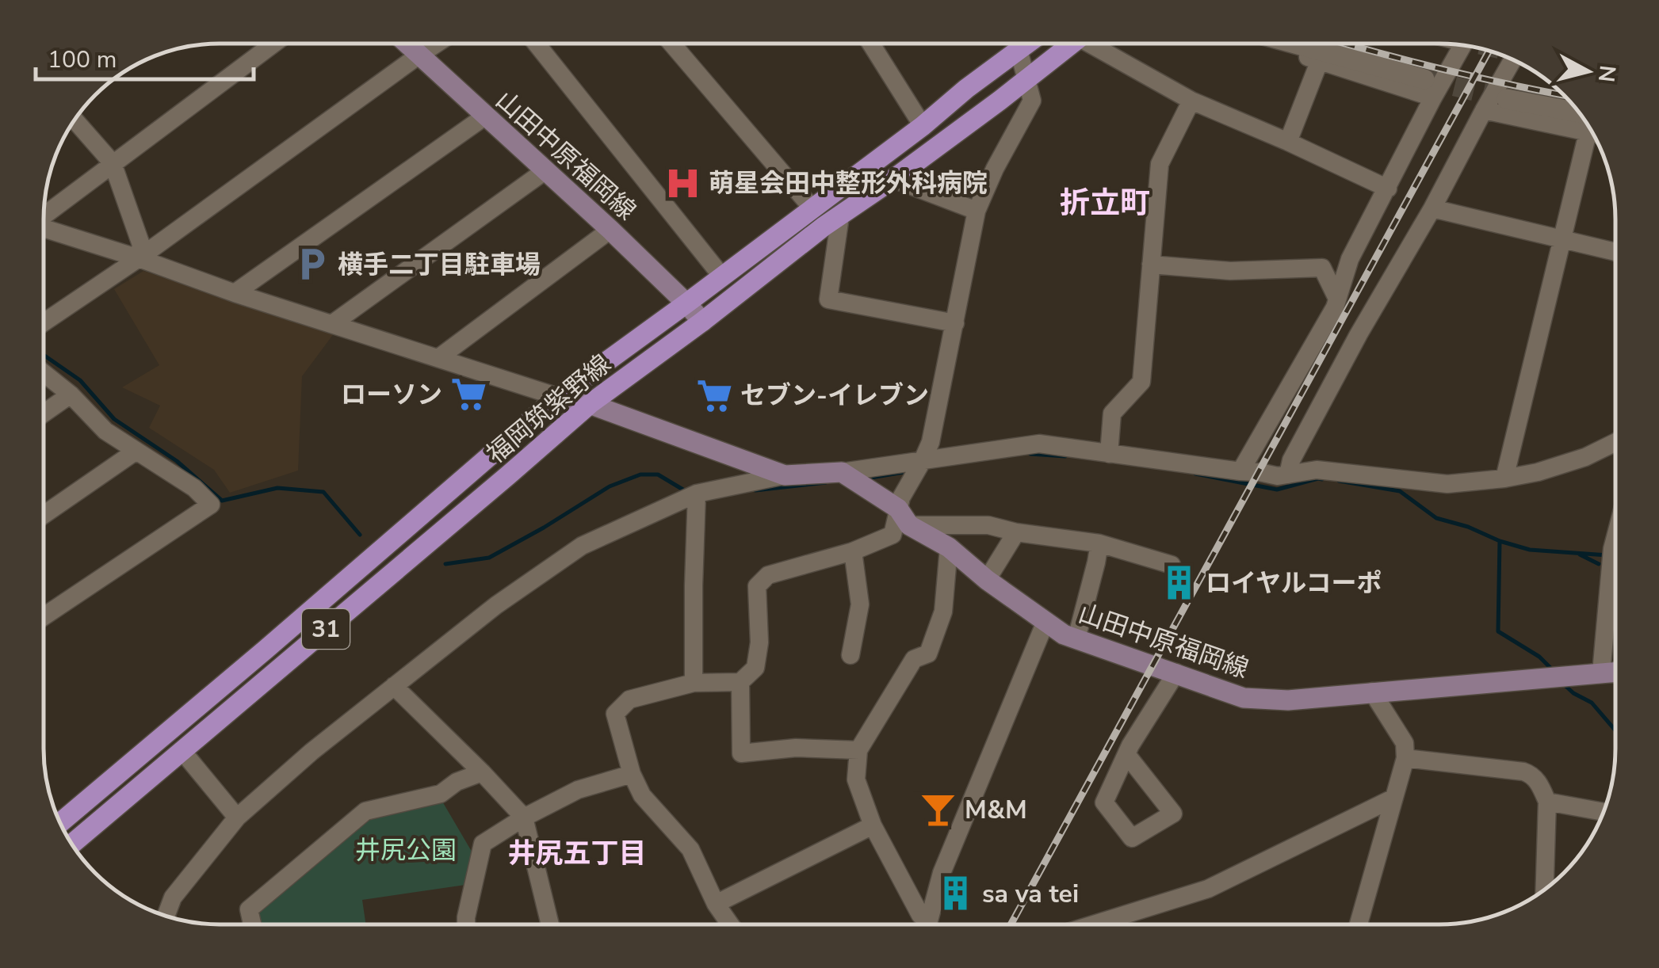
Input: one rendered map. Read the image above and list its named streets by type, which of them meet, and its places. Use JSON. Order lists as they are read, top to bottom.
{
  "streets": {
    "main road": ["山田中原福岡線", "福岡筑紫野線", "31"]
  },
  "crossings": [
    ["山田中原福岡線", "福岡筑紫野線"]
  ],
  "districts": ["折立町", "井尻五丁目"],
  "parks": ["井尻公園"],
  "places": {
    "hospital": ["萌星会田中整形外科病院"],
    "parking": ["横手二丁目駐車場"],
    "supermarket": ["ローソン", "セブン-イレブン"],
    "building": ["ロイヤルコーポ", "sa va tei"],
    "bar": ["M&M"]
  },
  "scale_bar": "100 m",
  "north": "right"
}
